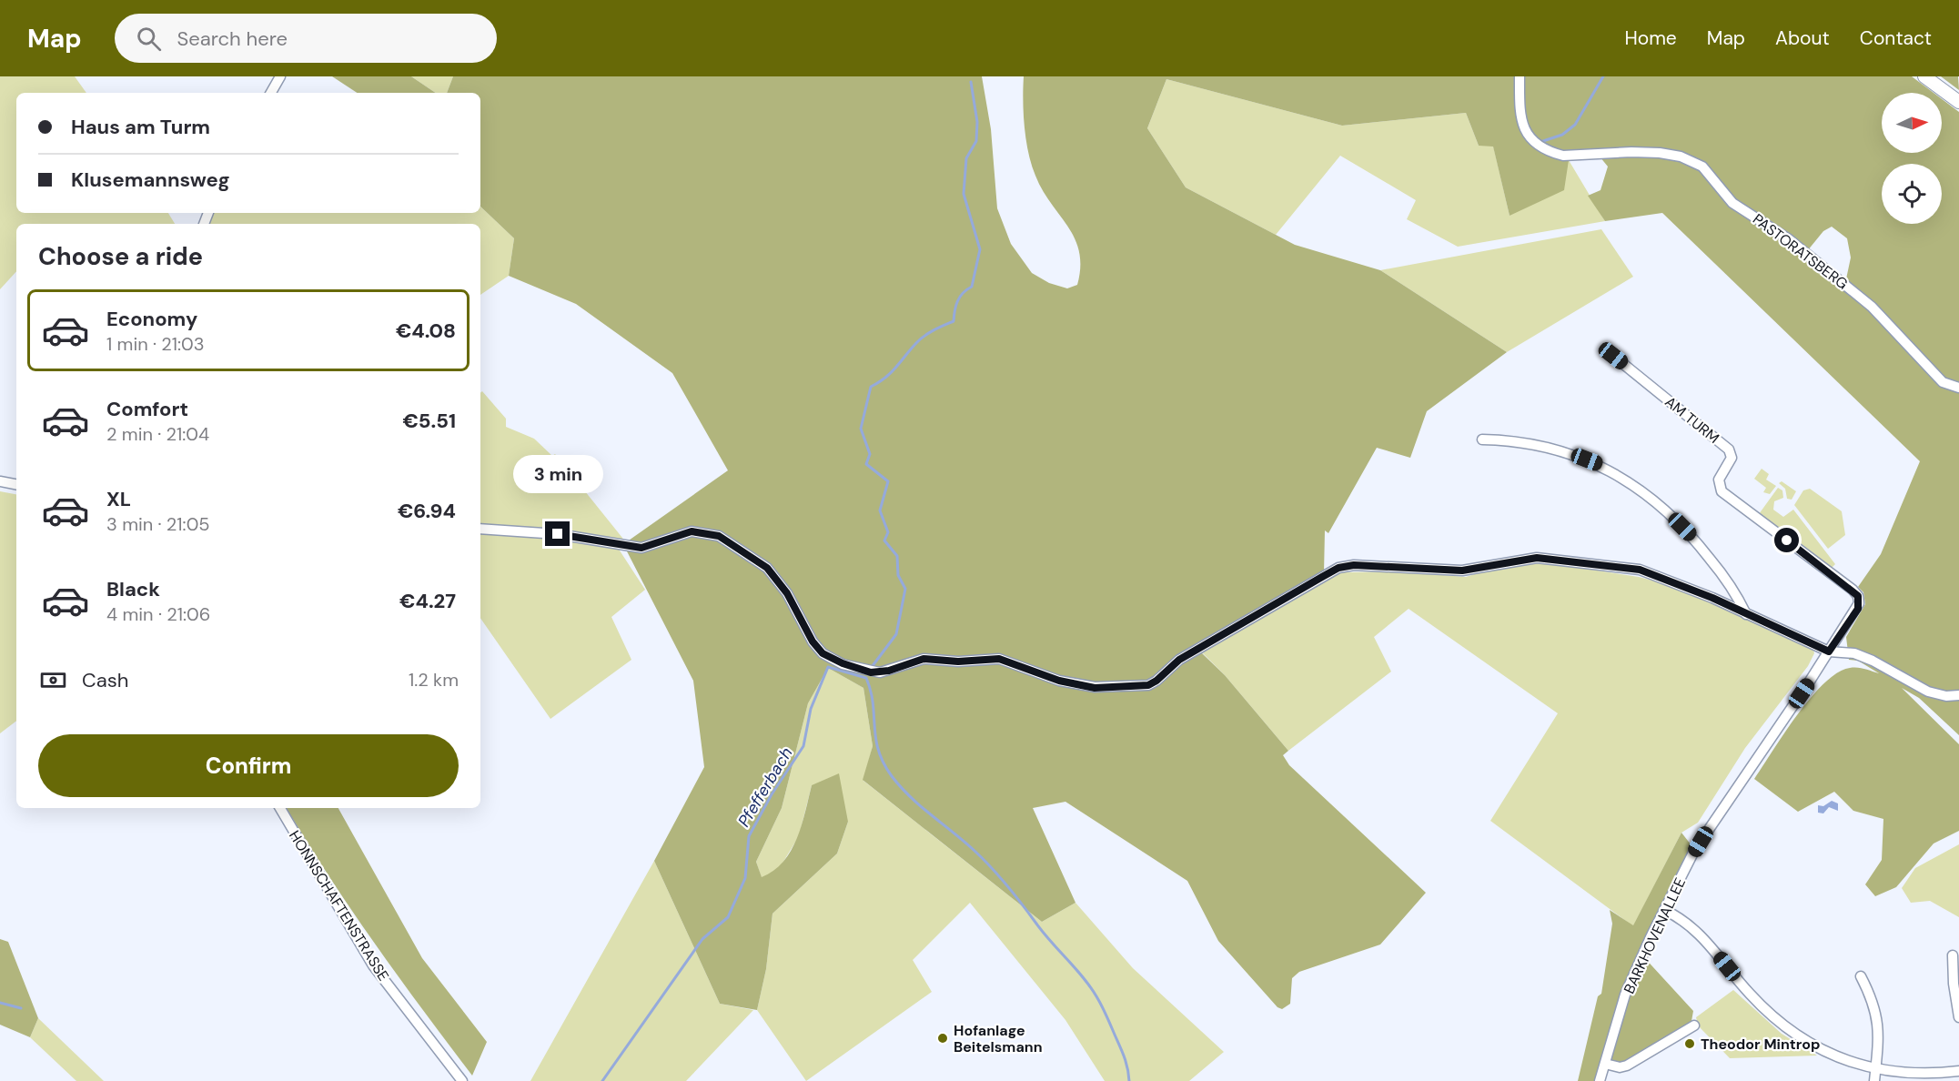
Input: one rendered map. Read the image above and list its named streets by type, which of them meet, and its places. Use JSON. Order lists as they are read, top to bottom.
{
  "streets": {
    "street": [
      "PASTORATSBERG",
      "AM TURM",
      "HONNSCHAFTENSTRASSE",
      "BARKHOVENALLEE"
    ]
  },
  "crossings": [
    ["AM TURM", "BARKHOVENALLEE"]
  ],
  "water": ["Pfefferbach"],
  "places": ["Hofanlage Beitelsmann", "Theodor Mintrop"],
  "north": "right",
  "page": {
    "header": "Map",
    "search": "Search here",
    "nav": [
      "Home",
      "Map",
      "About",
      "Contact"
    ],
    "banner": ["Haus am Turm", "Klusemannsweg"],
    "heading": "Choose a ride",
    "list": [
      {
        "name": "Economy",
        "note": "1 min · 21:03",
        "value": "€4.08"
      },
      {
        "name": "Comfort",
        "note": "2 min · 21:04",
        "value": "€5.51"
      },
      {
        "name": "XL",
        "note": "3 min · 21:05",
        "value": "€6.94"
      },
      {
        "name": "Black",
        "note": "4 min · 21:06",
        "value": "€4.27"
      }
    ],
    "bubble": "3 min",
    "pay": ["Cash", "1.2 km"],
    "buttons": "Confirm"
  }
}
